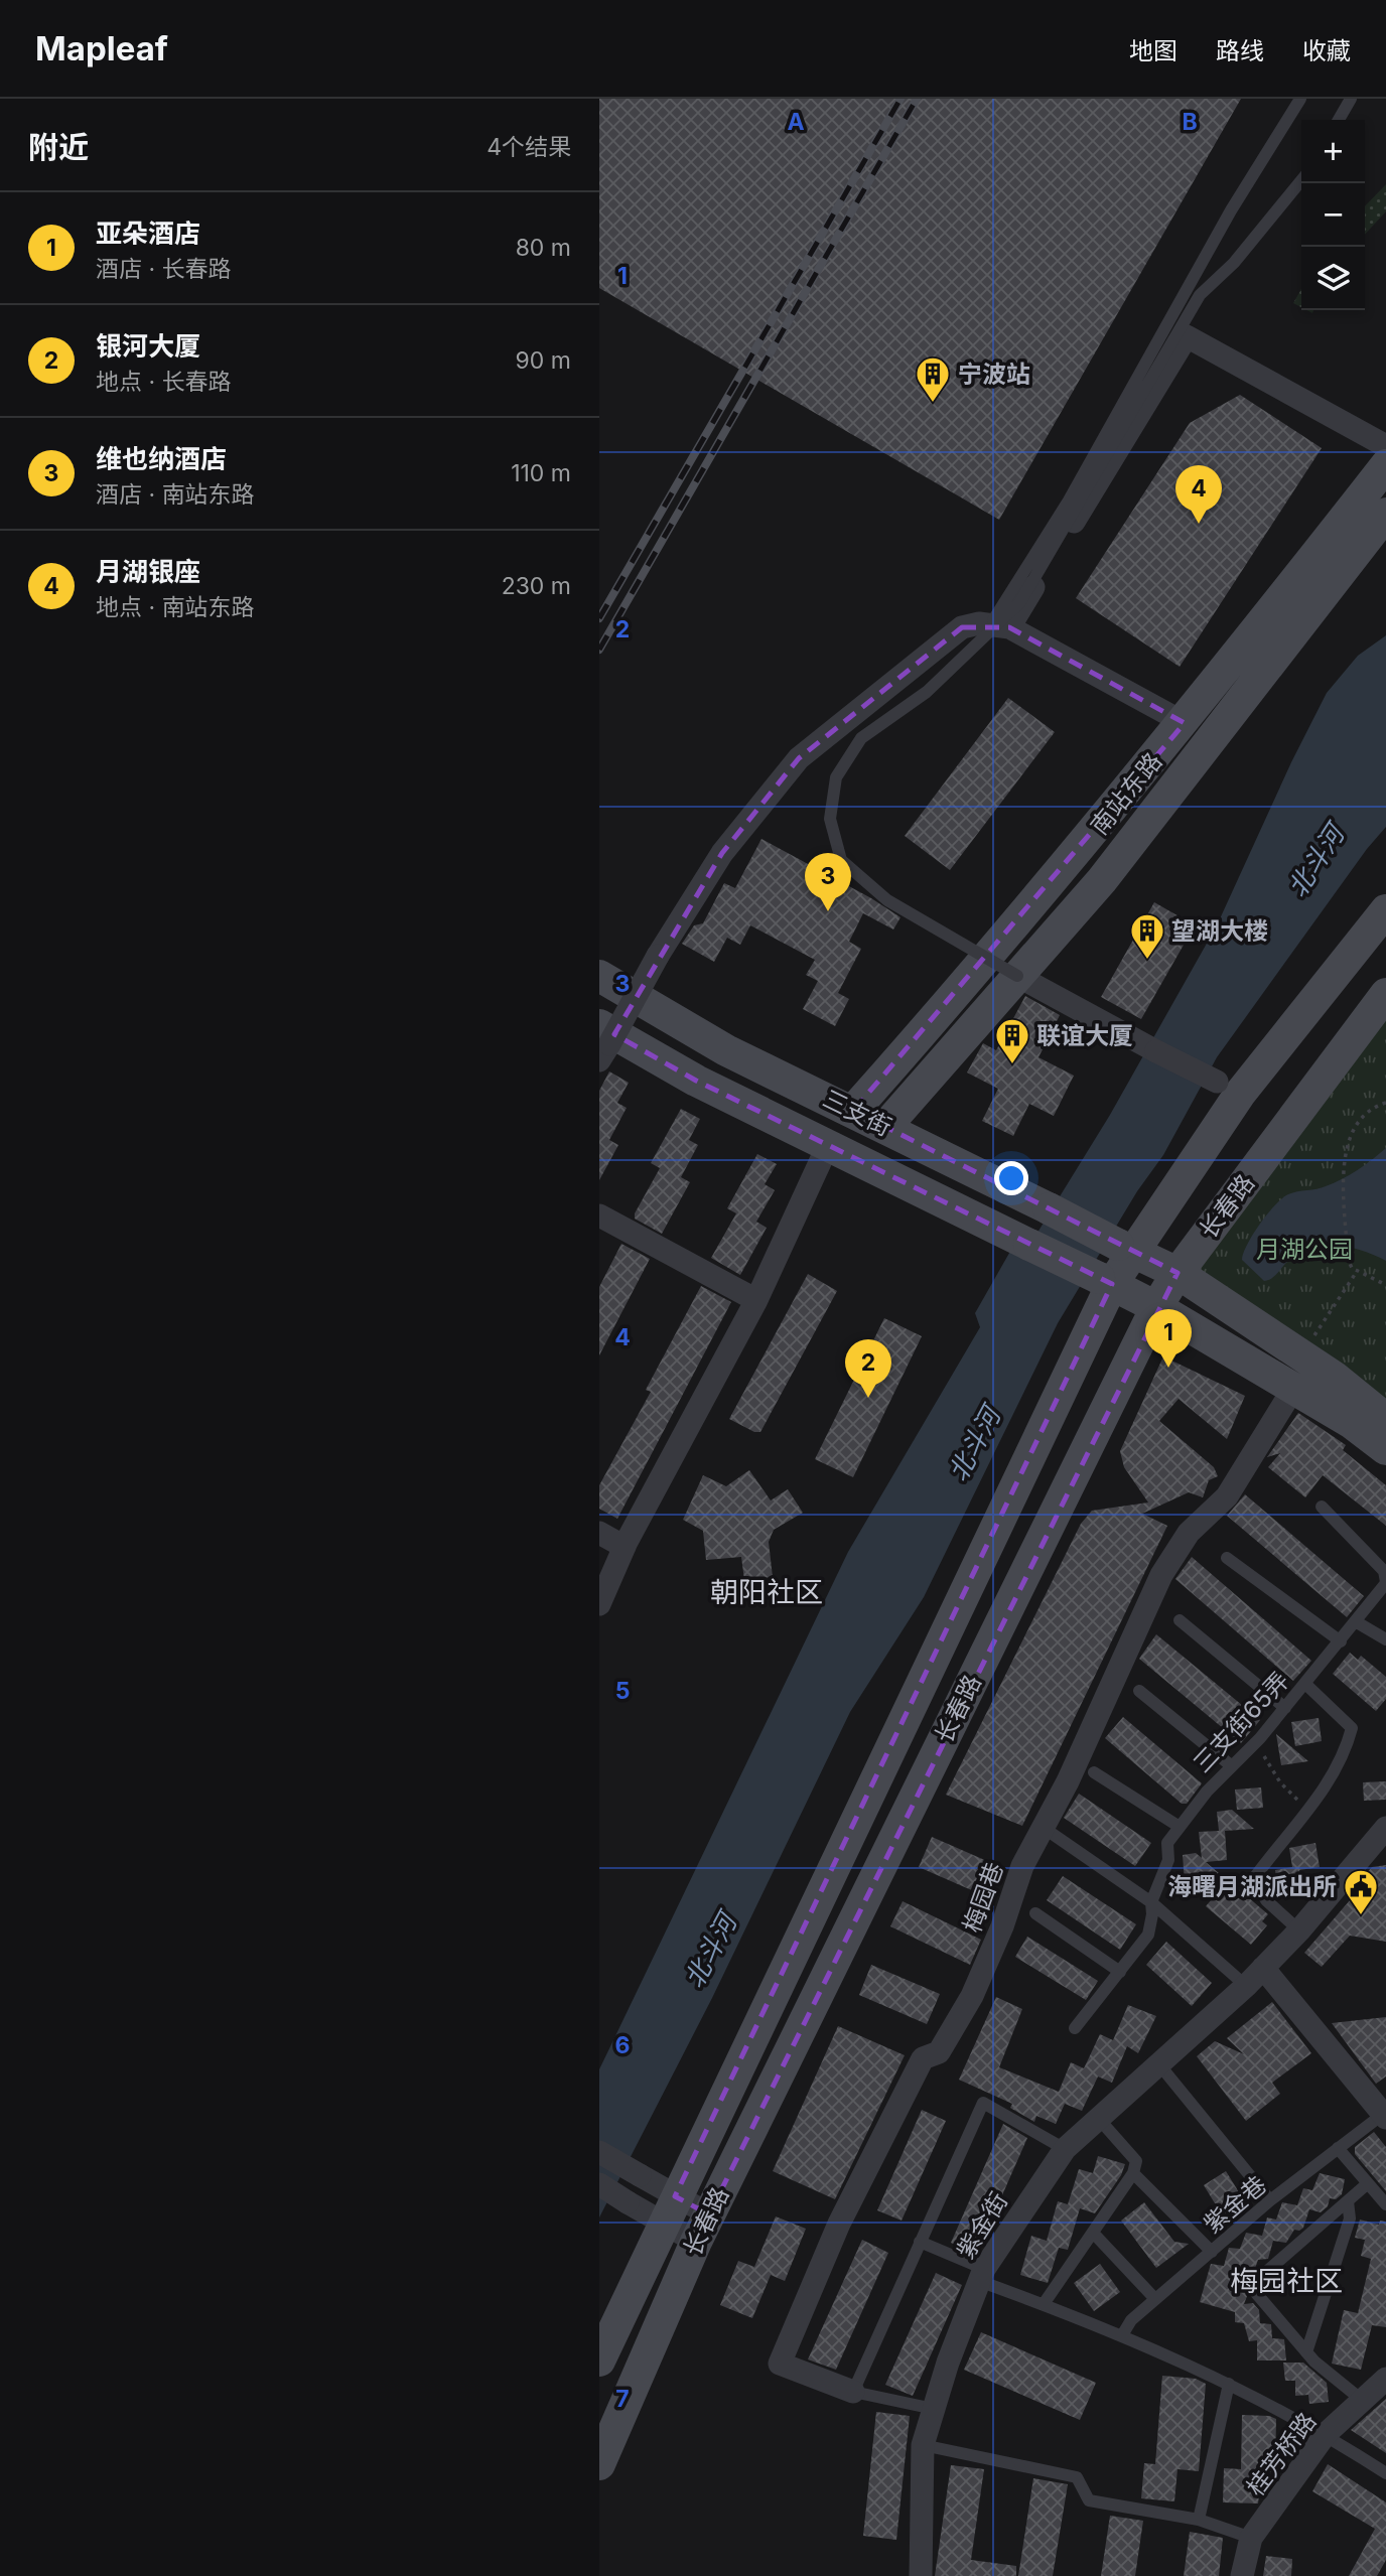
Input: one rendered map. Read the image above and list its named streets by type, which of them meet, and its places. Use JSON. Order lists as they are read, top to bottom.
{
  "streets": {
    "main road": ["南站东路", "三支街", "长春路"],
    "street": ["梅园巷", "紫金街", "桂芳桥路"],
    "lane": ["三支街65弄", "紫金巷"]
  },
  "crossings": [
    ["南站东路", "三支街"],
    ["三支街", "长春路"]
  ],
  "districts": ["朝阳社区", "梅园社区"],
  "water": ["北斗河"],
  "parks": ["月湖公园"],
  "places": {
    "building": ["宁波站", "望湖大楼", "联谊大厦"],
    "public building": ["海曙月湖派出所"]
  },
  "page": {
    "header": "Mapleaf",
    "nav": ["地图", "路线", "收藏"],
    "heading": ["附近", "4个结果"],
    "map_buttons": ["+", "−"],
    "list": [
      {
        "mark": "1",
        "name": "亚朵酒店",
        "note": "酒店 · 长春路",
        "value": "80 m"
      },
      {
        "mark": "2",
        "name": "银河大厦",
        "note": "地点 · 长春路",
        "value": "90 m"
      },
      {
        "mark": "3",
        "name": "维也纳酒店",
        "note": "酒店 · 南站东路",
        "value": "110 m"
      },
      {
        "mark": "4",
        "name": "月湖银座",
        "note": "地点 · 南站东路",
        "value": "230 m"
      }
    ],
    "pins": [
      "4",
      "3",
      "1",
      "2"
    ]
  },
  "grid": {
    "columns": ["A", "B"],
    "rows": [
      "1",
      "2",
      "3",
      "4",
      "5",
      "6",
      "7"
    ]
  }
}
